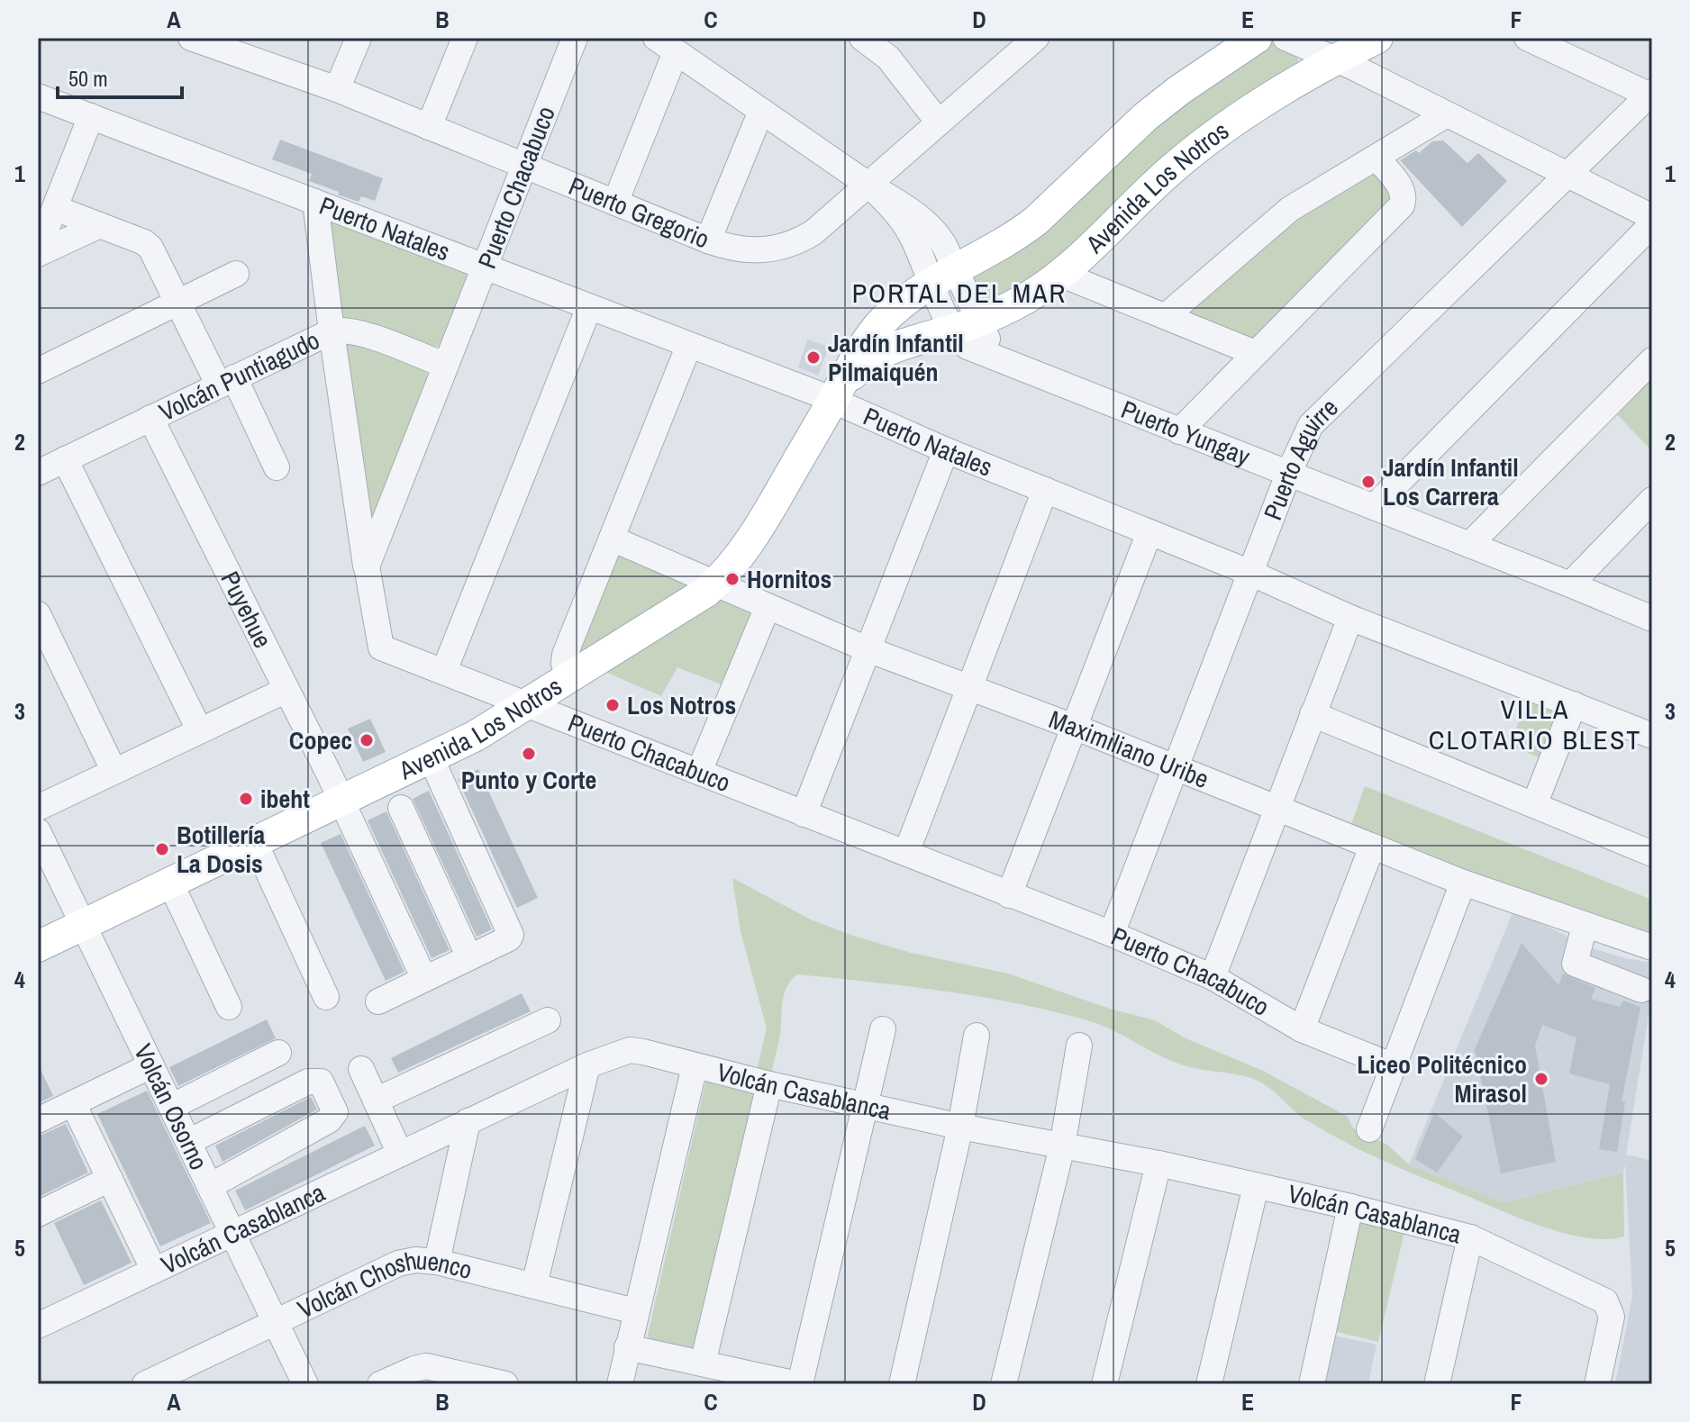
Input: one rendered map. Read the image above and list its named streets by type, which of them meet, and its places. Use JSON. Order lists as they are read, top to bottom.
{
  "streets": {
    "main road": ["Avenida Los Notros"],
    "street": [
      "Puerto Chacabuco",
      "Puerto Gregorio",
      "Puerto Natales",
      "Volcán Puntiagudo",
      "Puerto Yungay",
      "Puerto Aguirre",
      "Puyehue",
      "Maximiliano Uribe",
      "Volcán Casablanca",
      "Volcán Osorno",
      "Volcán Choshuenco"
    ]
  },
  "crossings": [
    ["Puerto Chacabuco", "Avenida Los Notros"],
    ["Puerto Chacabuco", "Puerto Gregorio"],
    ["Puerto Chacabuco", "Puerto Natales"],
    ["Puerto Chacabuco", "Volcán Puntiagudo"],
    ["Puerto Chacabuco", "Puerto Aguirre"],
    ["Avenida Los Notros", "Puerto Natales"],
    ["Avenida Los Notros", "Puerto Yungay"],
    ["Avenida Los Notros", "Puyehue"],
    ["Avenida Los Notros", "Maximiliano Uribe"],
    ["Avenida Los Notros", "Volcán Osorno"],
    ["Puerto Natales", "Puerto Aguirre"],
    ["Volcán Puntiagudo", "Puyehue"],
    ["Puerto Yungay", "Puerto Aguirre"],
    ["Puerto Aguirre", "Maximiliano Uribe"],
    ["Volcán Casablanca", "Volcán Osorno"],
    ["Volcán Osorno", "Volcán Choshuenco"]
  ],
  "districts": ["PORTAL DEL MAR", "VILLA CLOTARIO BLEST"],
  "places": [
    "Jardín Infantil Pilmaiquén",
    "Jardín Infantil Los Carrera",
    "Hornitos",
    "Los Notros",
    "Copec",
    "Punto y Corte",
    "ibeht",
    "Botillería La Dosis",
    "Liceo Politécnico Mirasol"
  ],
  "scale_bar": "50 m",
  "grid": {
    "columns": [
      "A",
      "B",
      "C",
      "D",
      "E",
      "F"
    ],
    "rows": [
      "1",
      "2",
      "3",
      "4",
      "5"
    ]
  }
}
